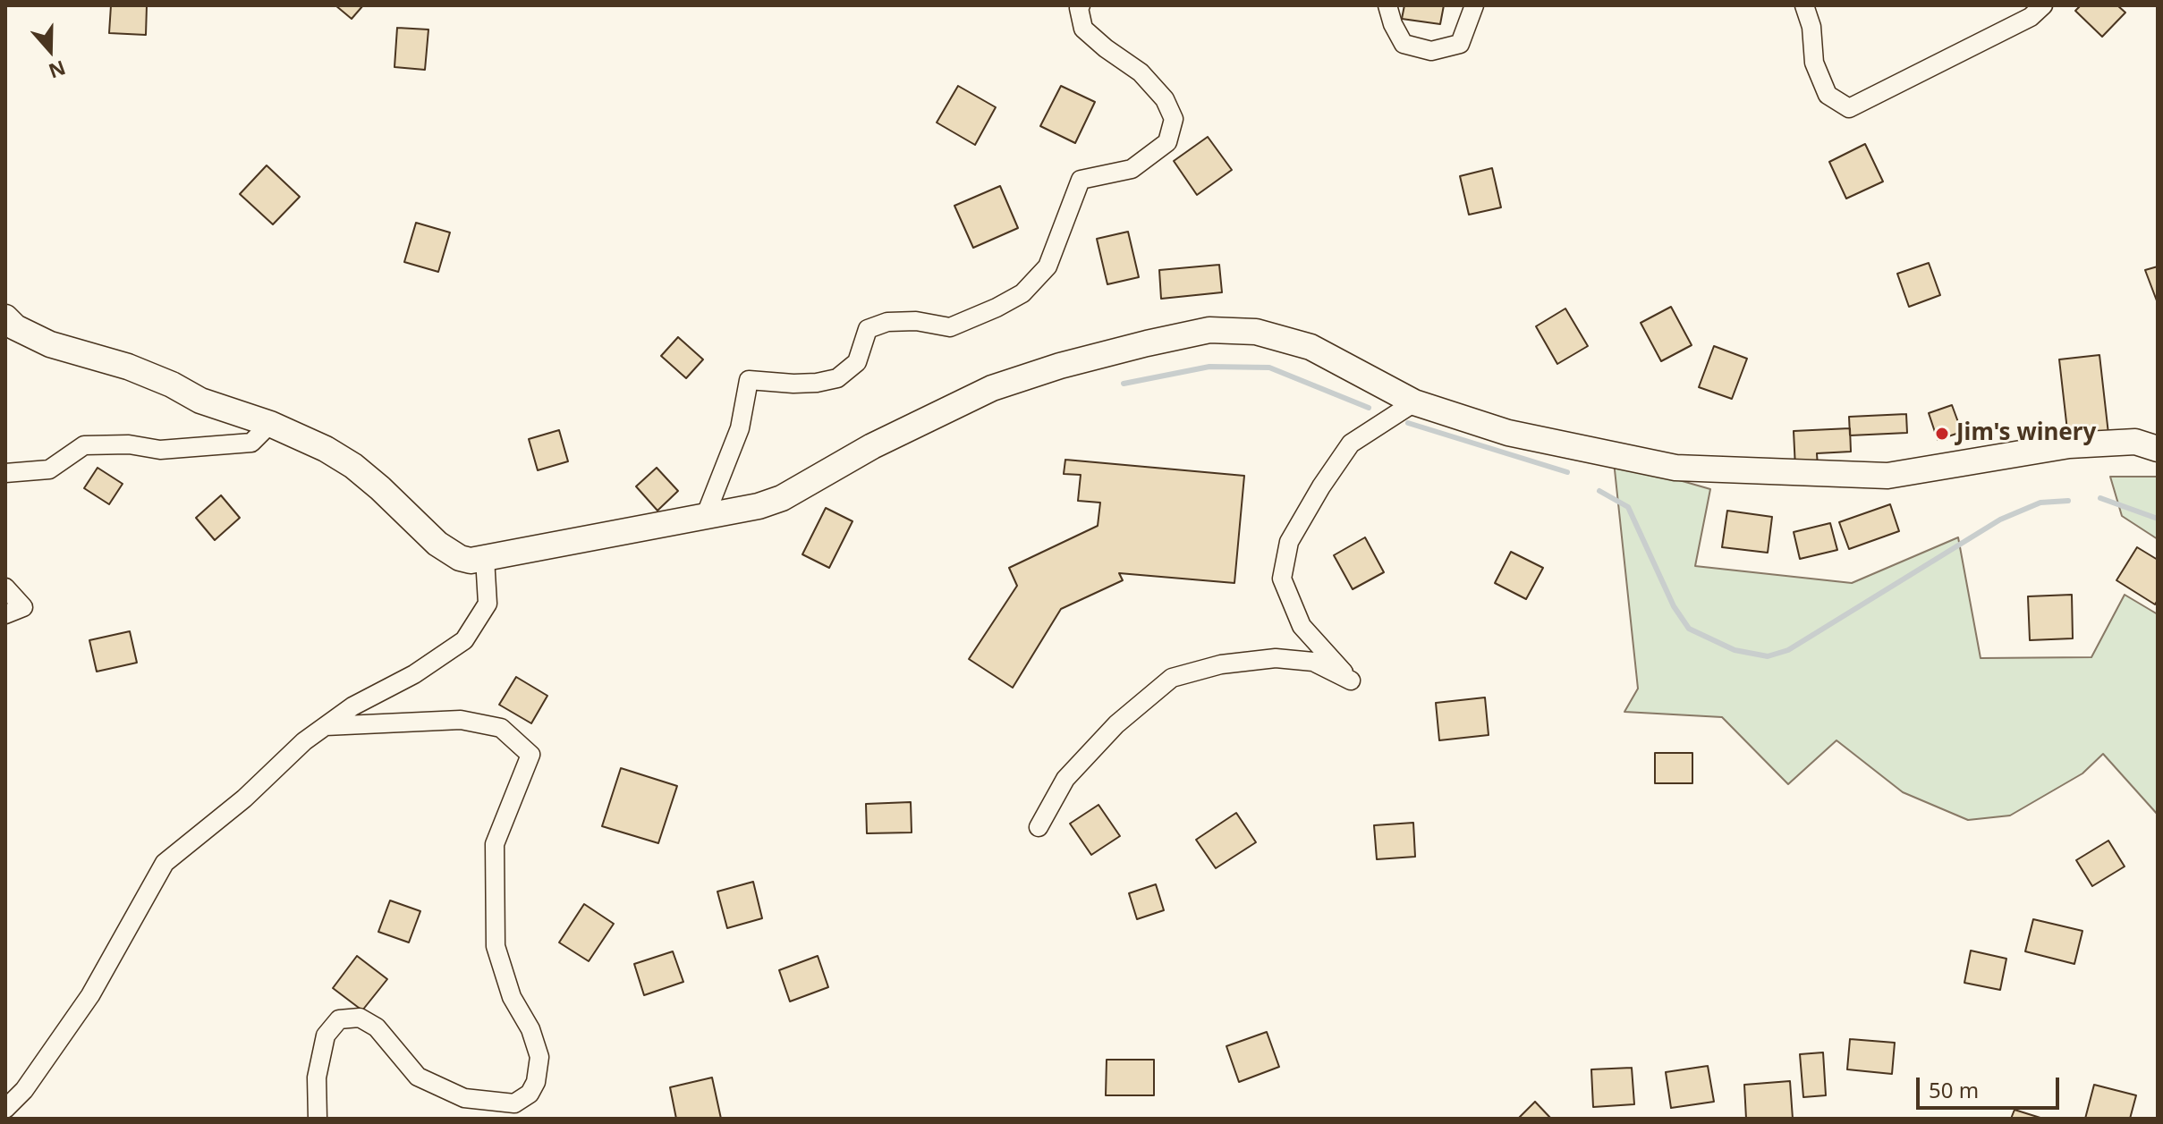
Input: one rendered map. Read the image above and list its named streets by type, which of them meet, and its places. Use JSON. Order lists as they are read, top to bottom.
{
  "places": ["Jim's winery"],
  "scale_bar": "50 m",
  "north": "bottom"
}
